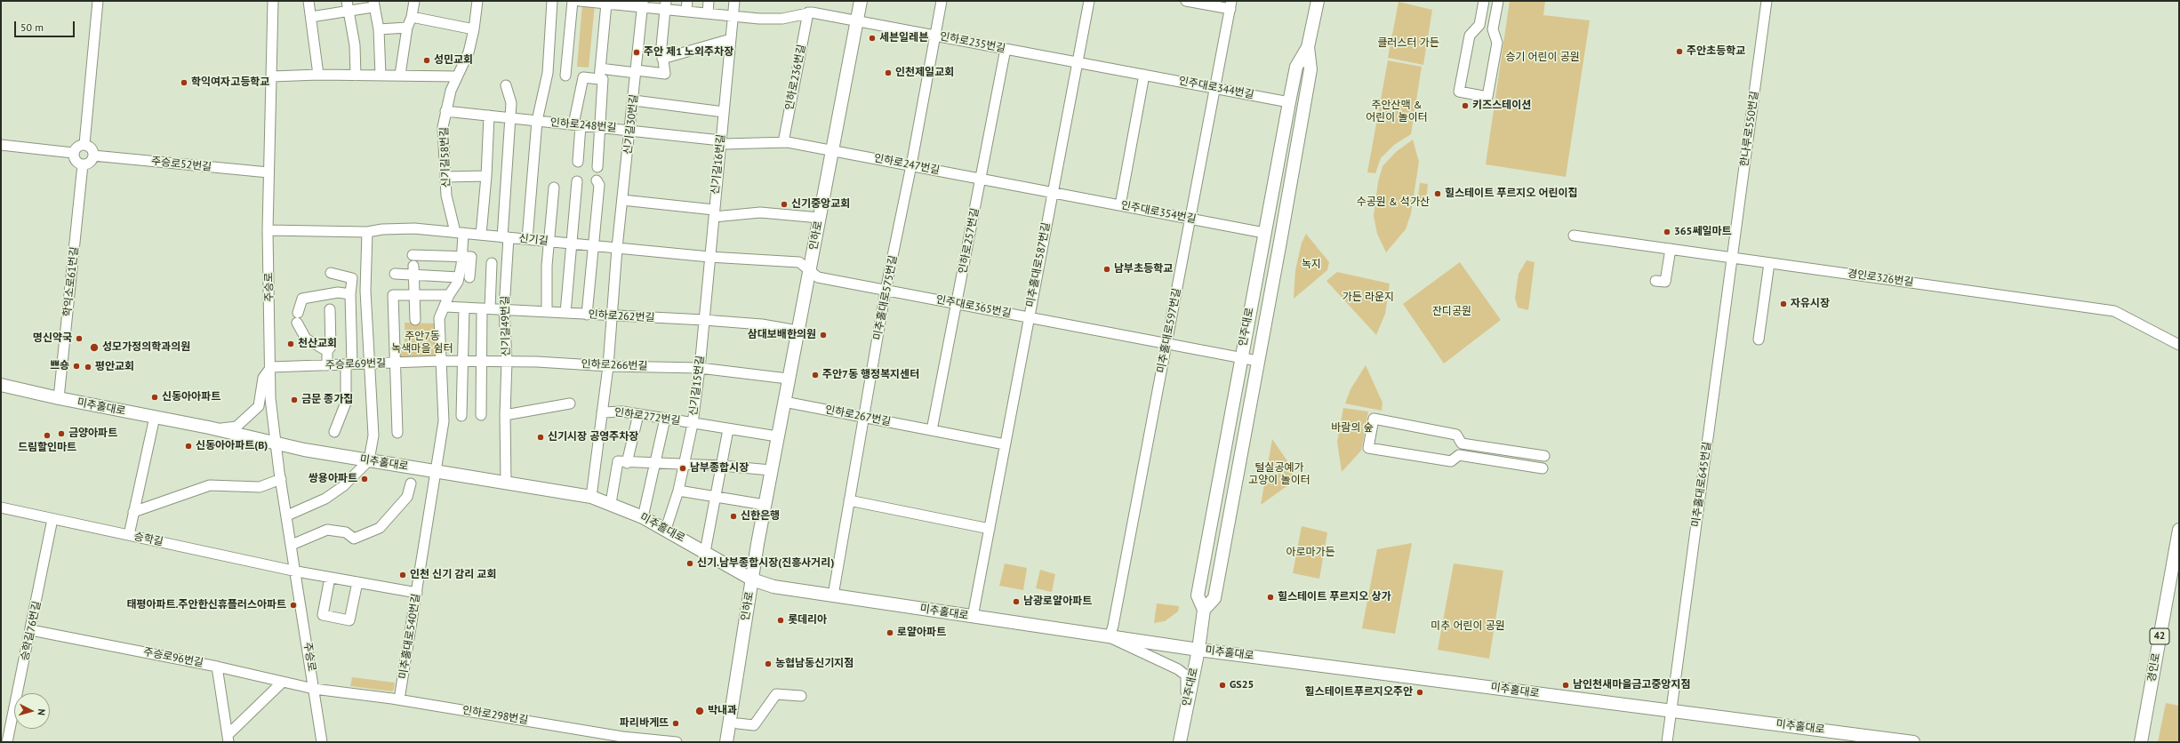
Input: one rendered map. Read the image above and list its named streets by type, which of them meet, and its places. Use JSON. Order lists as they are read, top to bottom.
{
  "streets": {
    "main road": [
      "인하로",
      "인주대로",
      "미추홀대로",
      "42",
      "경인로"
    ],
    "street": [
      "인하로235번길",
      "인하로236번길",
      "인주대로344번길",
      "신기길30번길",
      "인하로248번길",
      "한나루로550번길",
      "신기길58번길",
      "주승로52번길",
      "신기길16번길",
      "인하로247번길",
      "인주대로354번길",
      "신기길",
      "인하로257번길",
      "미추홀대로587번길",
      "경인로326번길",
      "학익소로61번길",
      "주승로",
      "미추홀대로575번길",
      "인주대로365번길",
      "인하로262번길",
      "신기길49번길",
      "미추홀대로597번길",
      "주승로69번길",
      "인하로266번길",
      "신기길15번길",
      "인하로267번길",
      "인하로272번길",
      "미추홀대로645번길",
      "승학길",
      "승학길76번길",
      "미추홀대로540번길",
      "주승로96번길",
      "인하로298번길"
    ]
  },
  "crossings": [
    ["인하로235번길", "인하로236번길"],
    ["인하로235번길", "인주대로344번길"],
    ["인하로235번길", "인하로"],
    ["인하로235번길", "미추홀대로587번길"],
    ["인하로235번길", "미추홀대로575번길"],
    ["인하로236번길", "인하로248번길"],
    ["인주대로344번길", "미추홀대로587번길"],
    ["인주대로344번길", "인주대로"],
    ["인주대로344번길", "미추홀대로597번길"],
    ["신기길30번길", "인하로248번길"],
    ["신기길30번길", "신기길"],
    ["신기길30번길", "인하로262번길"],
    ["신기길30번길", "인하로266번길"],
    ["신기길30번길", "인하로272번길"],
    ["인하로248번길", "신기길58번길"],
    ["인하로248번길", "신기길16번길"],
    ["인하로248번길", "인하로247번길"],
    ["인하로248번길", "인하로"],
    ["인하로248번길", "신기길49번길"],
    ["한나루로550번길", "경인로326번길"],
    ["한나루로550번길", "미추홀대로645번길"],
    ["신기길58번길", "신기길"],
    ["신기길58번길", "인하로262번길"],
    ["신기길58번길", "주승로69번길"],
    ["신기길58번길", "인하로266번길"],
    ["신기길58번길", "미추홀대로540번길"],
    ["주승로52번길", "학익소로61번길"],
    ["주승로52번길", "주승로"],
    ["신기길16번길", "신기길"],
    ["신기길16번길", "신기길15번길"],
    ["인하로247번길", "인주대로354번길"],
    ["인하로247번길", "인하로"],
    ["인하로247번길", "인하로257번길"],
    ["인하로247번길", "미추홀대로587번길"],
    ["인하로247번길", "미추홀대로575번길"],
    ["인주대로354번길", "미추홀대로587번길"],
    ["인주대로354번길", "인주대로"],
    ["인주대로354번길", "미추홀대로597번길"],
    ["인하로", "신기길"],
    ["인하로", "인주대로365번길"],
    ["인하로", "인하로262번길"],
    ["인하로", "인하로266번길"],
    ["인하로", "미추홀대로"],
    ["인하로", "인하로267번길"],
    ["인하로", "인하로272번길"],
    ["신기길", "주승로"],
    ["신기길", "인주대로365번길"],
    ["신기길", "신기길49번길"],
    ["신기길", "신기길15번길"],
    ["인하로257번길", "인주대로365번길"],
    ["미추홀대로587번길", "인주대로365번길"],
    ["미추홀대로587번길", "미추홀대로"],
    ["미추홀대로587번길", "인하로267번길"],
    ["경인로326번길", "미추홀대로645번길"],
    ["학익소로61번길", "미추홀대로"],
    ["주승로", "주승로69번길"],
    ["주승로", "미추홀대로"],
    ["주승로", "승학길"],
    ["주승로", "주승로96번길"],
    ["주승로", "인하로298번길"],
    ["미추홀대로575번길", "인주대로365번길"],
    ["미추홀대로575번길", "미추홀대로"],
    ["미추홀대로575번길", "인하로267번길"],
    ["인주대로365번길", "인주대로"],
    ["인주대로365번길", "미추홀대로597번길"],
    ["인하로262번길", "신기길49번길"],
    ["인하로262번길", "신기길15번길"],
    ["신기길49번길", "인하로266번길"],
    ["신기길49번길", "미추홀대로"],
    ["인주대로", "미추홀대로"],
    ["미추홀대로597번길", "미추홀대로"],
    ["주승로69번길", "인하로266번길"],
    ["주승로69번길", "미추홀대로540번길"],
    ["인하로266번길", "신기길15번길"],
    ["인하로266번길", "미추홀대로540번길"],
    ["신기길15번길", "미추홀대로"],
    ["신기길15번길", "인하로272번길"],
    ["미추홀대로", "미추홀대로645번길"],
    ["미추홀대로", "미추홀대로540번길"],
    ["승학길", "승학길76번길"],
    ["승학길76번길", "주승로96번길"],
    ["미추홀대로540번길", "인하로298번길"],
    ["주승로96번길", "인하로298번길"]
  ],
  "parks": [
    "클러스터 가든",
    "승기 어린이 공원",
    "주안산맥 & 어린이 놀이터",
    "수공원 & 석가산",
    "녹지",
    "가든 라운지",
    "잔디공원",
    "주안7동 녹색마을 쉼터",
    "바람의 숲",
    "털실공예가 고양이 놀이터",
    "아로마가든",
    "미추 어린이 공원"
  ],
  "places": [
    "세븐일레븐",
    "주안초등학교",
    "주안 제1 노외주차장",
    "성민교회",
    "인천제일교회",
    "학익여자고등학교",
    "키즈스테이션",
    "힐스테이트 푸르지오 어린이집",
    "신기중앙교회",
    "365쎄일마트",
    "남부초등학교",
    "자유시장",
    "삼대보배한의원",
    "명신약국",
    "천산교회",
    "성모가정의학과의원",
    "쁘숑",
    "평안교회",
    "주안7동 행정복지센터",
    "신동아아파트",
    "금문 종가집",
    "금양아파트",
    "드림할인마트",
    "신기시장 공영주차장",
    "신동아아파트(B)",
    "남부종합시장",
    "쌍용아파트",
    "신한은행",
    "신기.남부종합시장(진흥사거리)",
    "인천 신기 감리 교회",
    "힐스테이트 푸르지오 상가",
    "남광로얄아파트",
    "태평아파트.주안한신휴플러스아파트",
    "롯데리아",
    "로얄아파트",
    "농협남동신기지점",
    "GS25",
    "남인천새마을금고중앙지점",
    "힐스테이트푸르지오주안",
    "박내과",
    "파리바게뜨"
  ],
  "scale_bar": "50 m",
  "north": "right"
}
